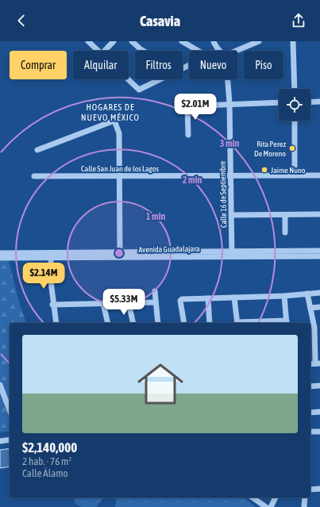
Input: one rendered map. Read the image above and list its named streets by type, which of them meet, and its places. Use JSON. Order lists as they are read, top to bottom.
{
  "streets": {
    "street": ["Calle San Juan de los Lagos", "Calle 16 de Septiembre", "Avenida Guadalajara"]
  },
  "crossings": [
    ["Calle San Juan de los Lagos", "Calle 16 de Septiembre"],
    ["Calle 16 de Septiembre", "Avenida Guadalajara"]
  ],
  "districts": ["HOGARES DE NUEVO MÉXICO"],
  "places": ["Rita Perez De Moreno", "Jaime Nuno"],
  "page": {
    "header": "Casavia",
    "chip": [
      "Comprar",
      "Alquilar",
      "Filtros",
      "Nuevo",
      "Piso"
    ],
    "price": ["$2.01M", "$2.14M", "$5.33M"],
    "list": [
      {
        "name": "$2,140,000",
        "note": "2 hab. · 76 m² · Calle Álamo"
      }
    ]
  },
  "rings": ["3 min", "2 min", "1 min"]
}
